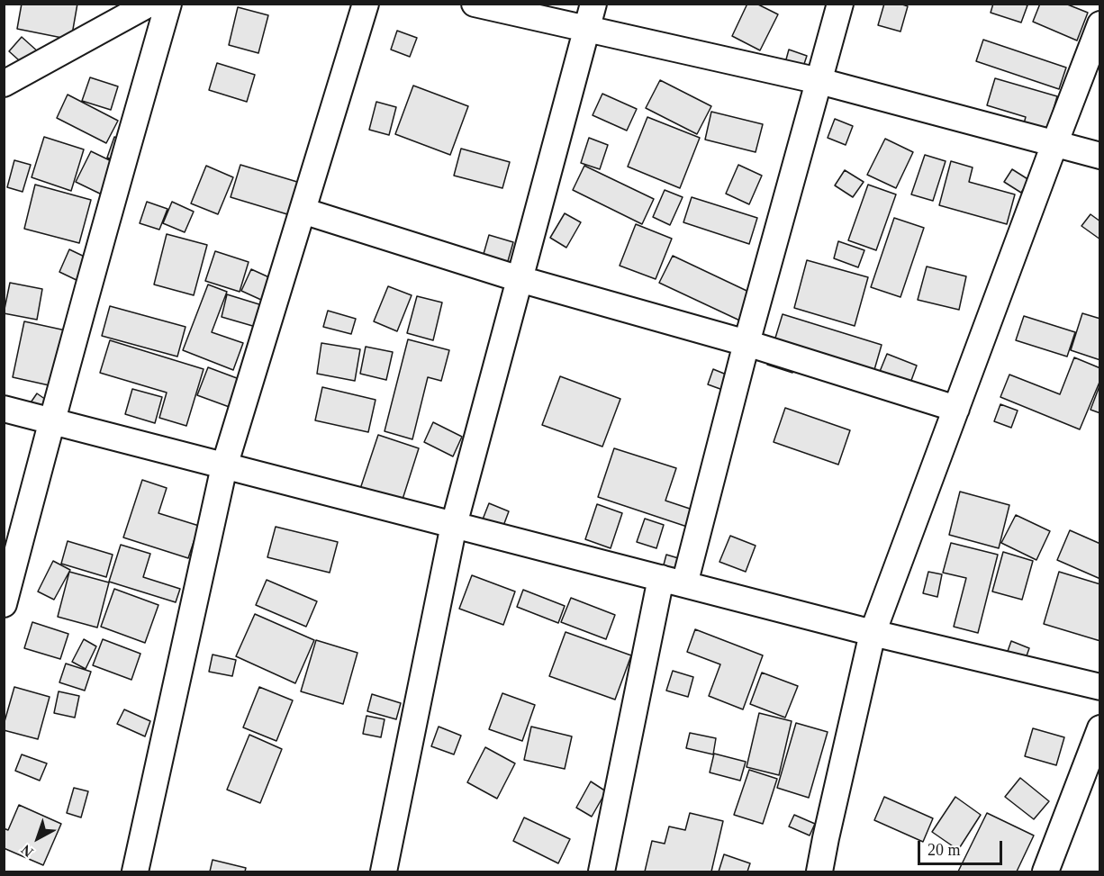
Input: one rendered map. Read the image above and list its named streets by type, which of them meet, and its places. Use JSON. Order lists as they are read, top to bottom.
{
  "scale_bar": "20 m",
  "north": "bottom left"
}
